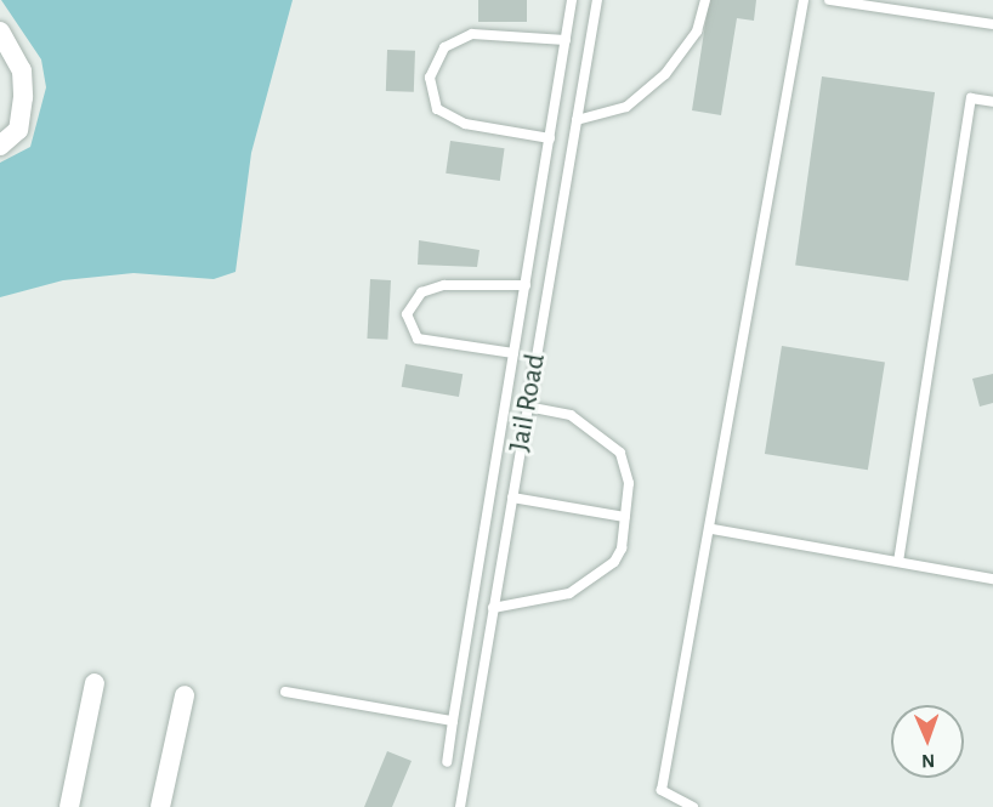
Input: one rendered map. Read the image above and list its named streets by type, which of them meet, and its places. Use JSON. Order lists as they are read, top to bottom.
{
  "streets": {
    "lane": ["Jail Road"]
  },
  "north": "bottom"
}
